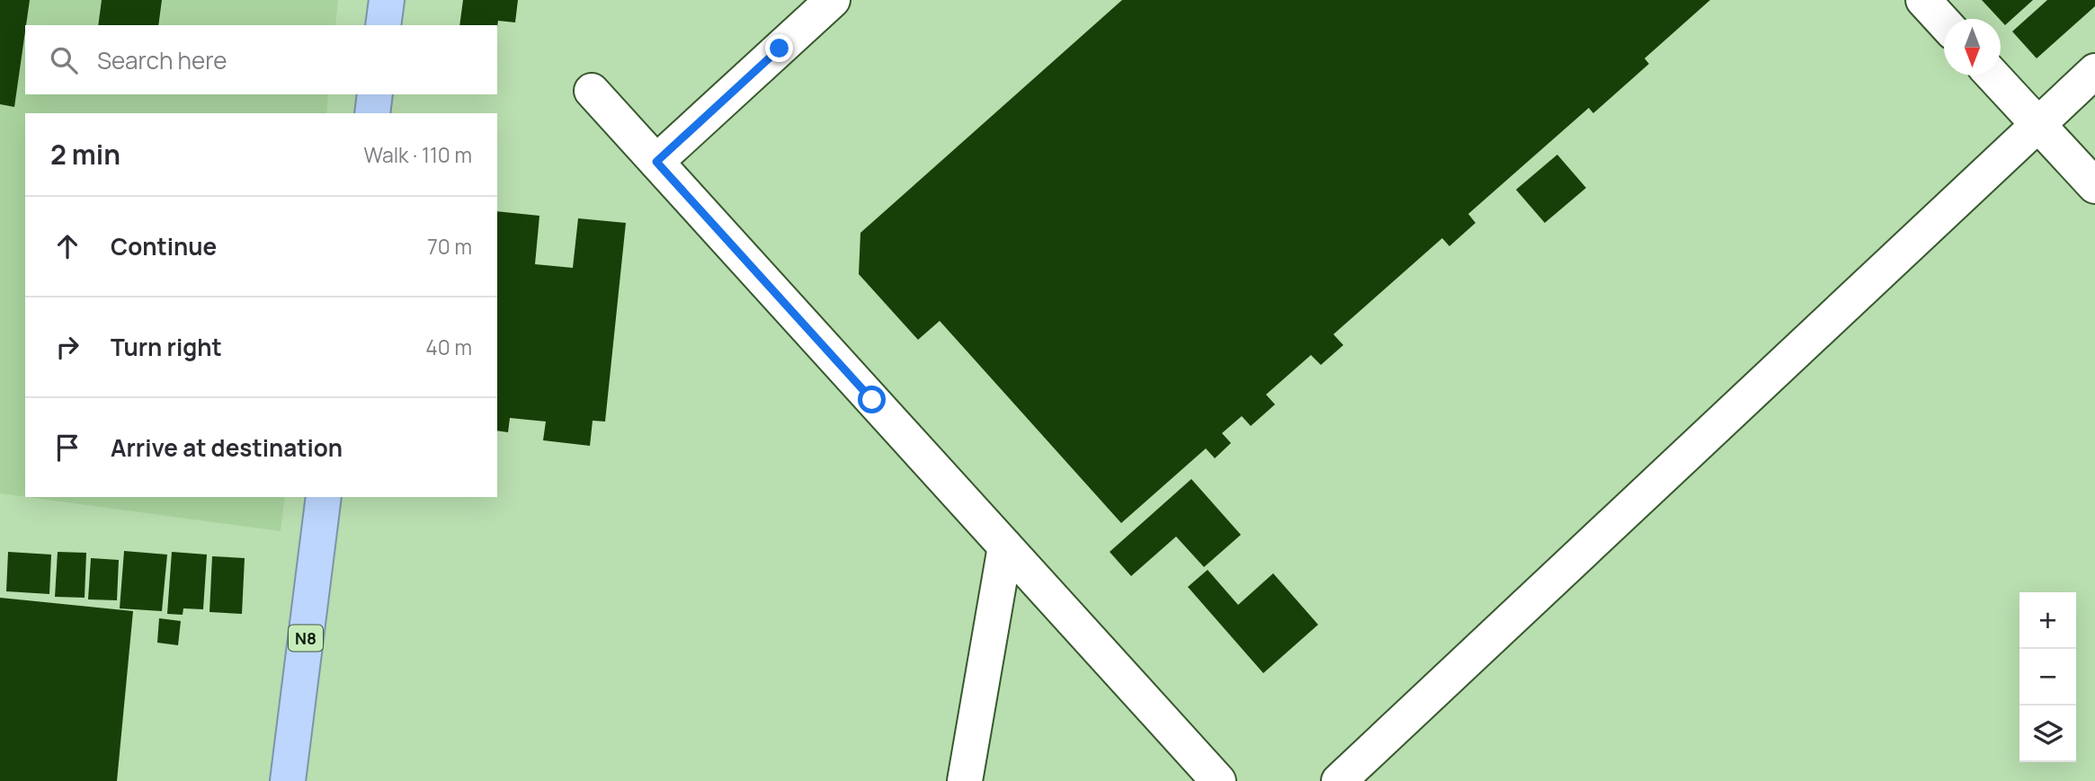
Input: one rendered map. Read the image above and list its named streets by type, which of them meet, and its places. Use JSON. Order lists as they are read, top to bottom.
{
  "streets": {
    "highway": ["N8"]
  },
  "north": "bottom",
  "page": {
    "search": "Search here",
    "heading": ["2 min", "Walk · 110 m"],
    "list": [
      ["Continue", "70 m"],
      ["Turn right", "40 m"],
      "Arrive at destination"
    ],
    "map_buttons": ["+", "−"]
  }
}
